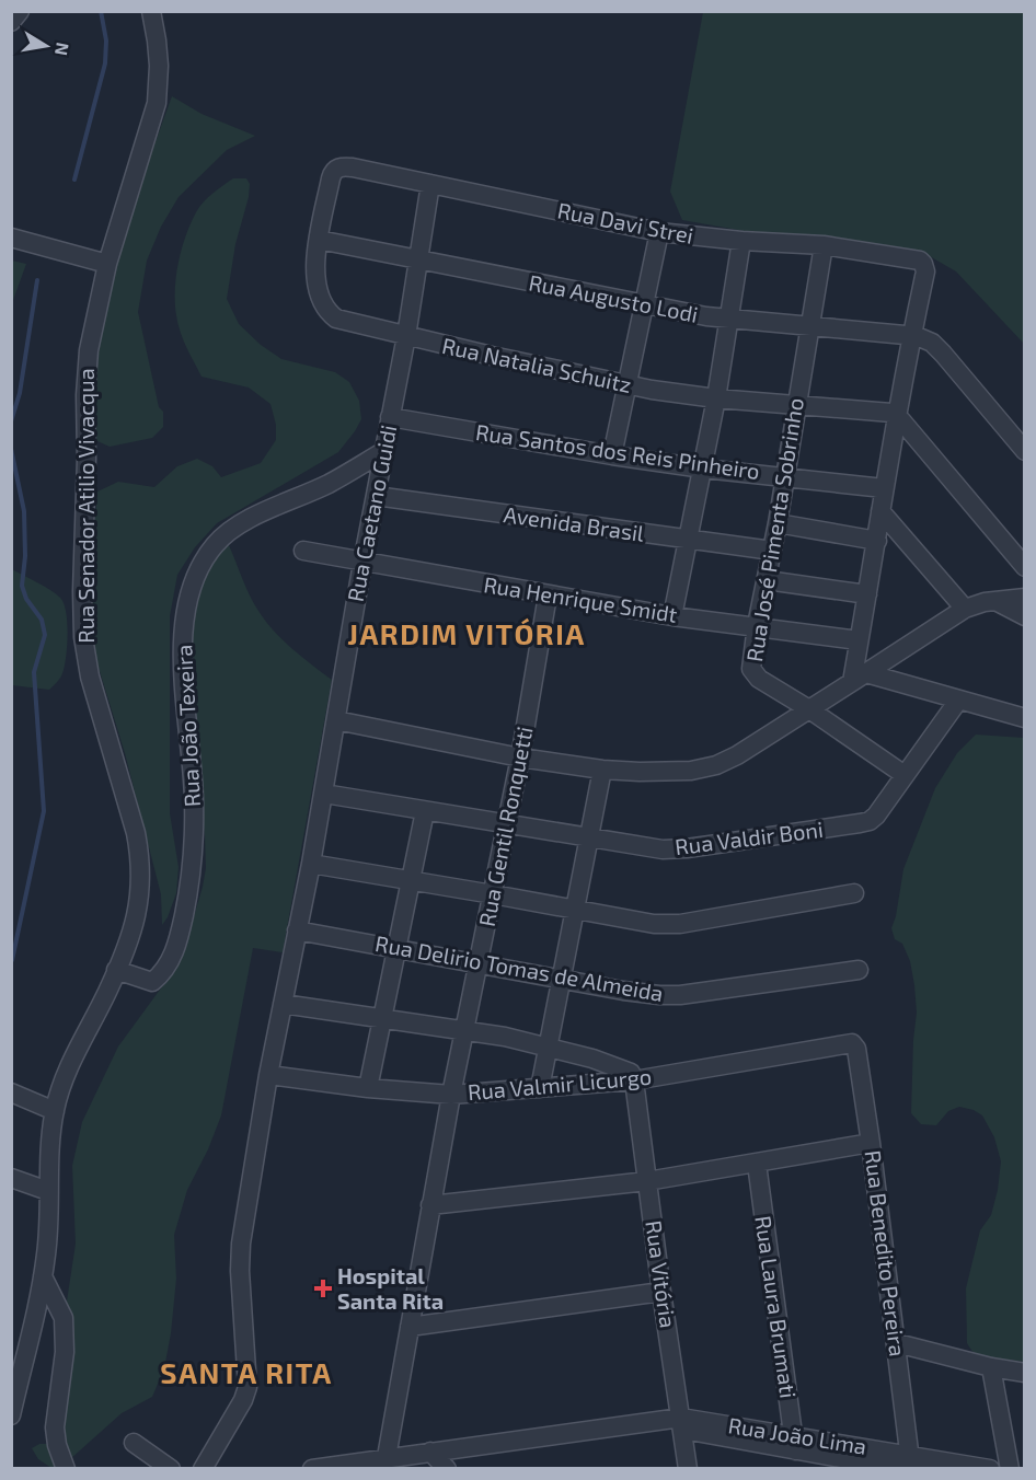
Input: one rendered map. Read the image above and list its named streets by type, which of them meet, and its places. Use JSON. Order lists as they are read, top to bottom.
{
  "streets": {
    "street": [
      "Rua Davi Strei",
      "Rua Augusto Lodi",
      "Rua Natalia Schuitz",
      "Rua Santos dos Reis Pinheiro",
      "Rua Senador Atilio Vivacqua",
      "Rua Caetano Guidi",
      "Avenida Brasil",
      "Rua José Pimenta Sobrinho",
      "Rua Henrique Smidt",
      "Rua João Texeira",
      "Rua Gentil Ronquetti",
      "Rua Valdir Boni",
      "Rua Delirio Tomas de Almeida",
      "Rua Valmir Licurgo",
      "Rua Benedito Pereira",
      "Rua Vitória",
      "Rua Laura Brumati",
      "Rua João Lima"
    ]
  },
  "crossings": [
    ["Rua Davi Strei", "Rua Augusto Lodi"],
    ["Rua Davi Strei", "Rua Natalia Schuitz"],
    ["Rua Davi Strei", "Rua Caetano Guidi"],
    ["Rua Davi Strei", "Rua José Pimenta Sobrinho"],
    ["Rua Augusto Lodi", "Rua Natalia Schuitz"],
    ["Rua Augusto Lodi", "Rua Caetano Guidi"],
    ["Rua Augusto Lodi", "Rua José Pimenta Sobrinho"],
    ["Rua Natalia Schuitz", "Rua Caetano Guidi"],
    ["Rua Natalia Schuitz", "Rua José Pimenta Sobrinho"],
    ["Rua Santos dos Reis Pinheiro", "Rua Caetano Guidi"],
    ["Rua Santos dos Reis Pinheiro", "Rua José Pimenta Sobrinho"],
    ["Rua Senador Atilio Vivacqua", "Rua João Texeira"],
    ["Rua Caetano Guidi", "Avenida Brasil"],
    ["Rua Caetano Guidi", "Rua Henrique Smidt"],
    ["Rua Caetano Guidi", "Rua João Texeira"],
    ["Rua Caetano Guidi", "Rua Valdir Boni"],
    ["Rua Caetano Guidi", "Rua Delirio Tomas de Almeida"],
    ["Rua Caetano Guidi", "Rua Valmir Licurgo"],
    ["Avenida Brasil", "Rua José Pimenta Sobrinho"],
    ["Rua José Pimenta Sobrinho", "Rua Henrique Smidt"],
    ["Rua José Pimenta Sobrinho", "Rua Valdir Boni"],
    ["Rua Henrique Smidt", "Rua Gentil Ronquetti"],
    ["Rua Gentil Ronquetti", "Rua Valdir Boni"],
    ["Rua Gentil Ronquetti", "Rua Delirio Tomas de Almeida"],
    ["Rua Gentil Ronquetti", "Rua Valmir Licurgo"],
    ["Rua Gentil Ronquetti", "Rua João Lima"],
    ["Rua Valmir Licurgo", "Rua Benedito Pereira"],
    ["Rua Valmir Licurgo", "Rua Vitória"],
    ["Rua Benedito Pereira", "Rua João Lima"],
    ["Rua Vitória", "Rua João Lima"],
    ["Rua Laura Brumati", "Rua João Lima"]
  ],
  "districts": ["JARDIM VITÓRIA", "SANTA RITA"],
  "places": {
    "health": ["Hospital Santa Rita"]
  },
  "north": "right"
}
